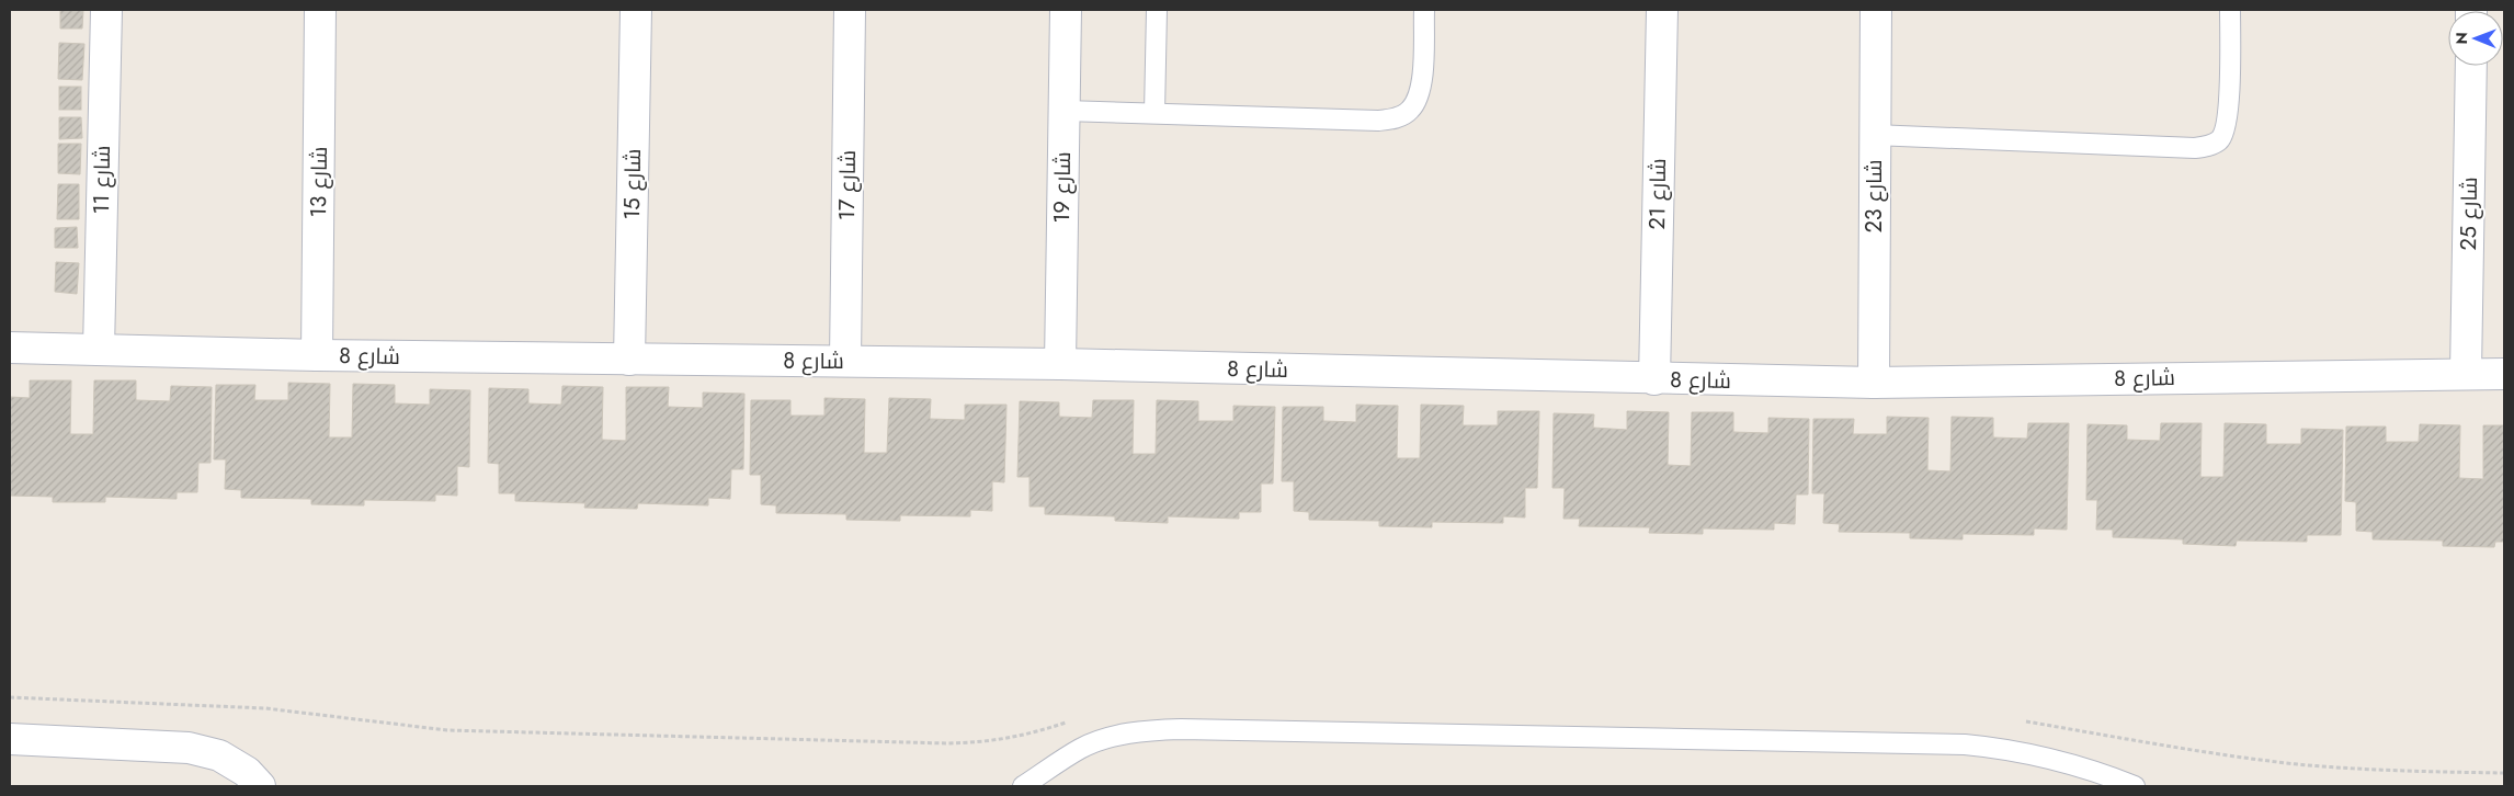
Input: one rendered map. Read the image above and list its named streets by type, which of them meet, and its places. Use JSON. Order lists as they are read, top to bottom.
{
  "streets": {
    "street": [
      "شارع 11",
      "شارع 13",
      "شارع 15",
      "شارع 17",
      "شارع 19",
      "شارع 21",
      "شارع 23",
      "شارع 25",
      "شارع 8"
    ]
  },
  "crossings": [
    ["شارع 11", "شارع 8"],
    ["شارع 13", "شارع 8"],
    ["شارع 15", "شارع 8"],
    ["شارع 17", "شارع 8"],
    ["شارع 19", "شارع 8"],
    ["شارع 21", "شارع 8"],
    ["شارع 23", "شارع 8"],
    ["شارع 25", "شارع 8"]
  ],
  "north": "left"
}
